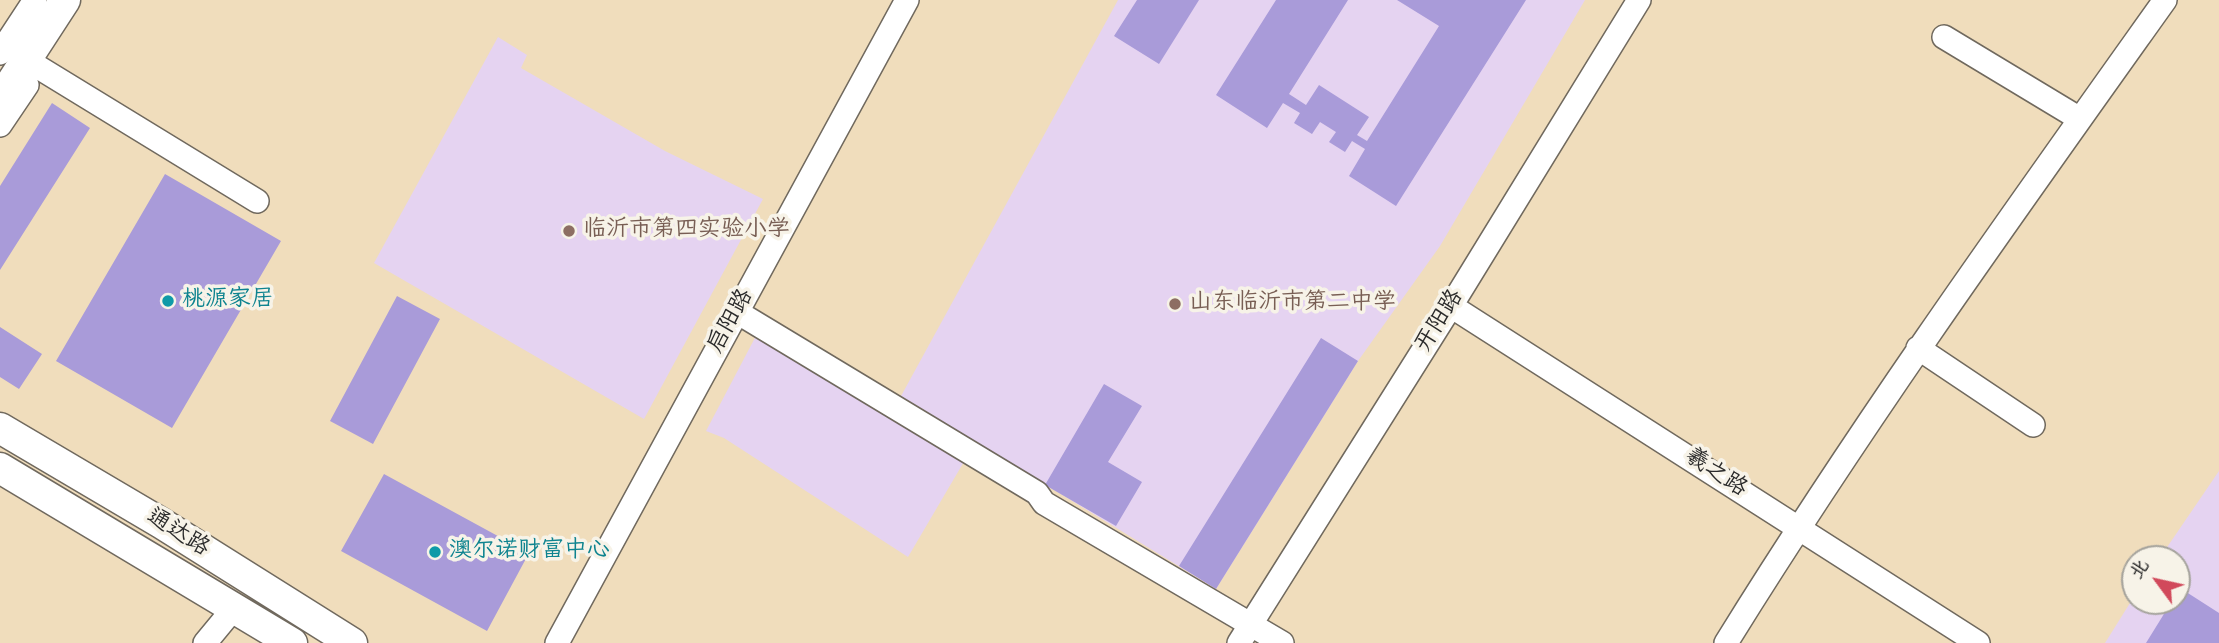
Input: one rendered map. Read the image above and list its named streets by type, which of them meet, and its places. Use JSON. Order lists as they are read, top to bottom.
{
  "streets": {
    "main road": ["通达路"],
    "street": ["启阳路", "开阳路", "羲之路"]
  },
  "crossings": [
    ["开阳路", "羲之路"]
  ],
  "places": [
    "临沂市第四实验小学",
    "桃源家居",
    "山东临沂市第二中学",
    "澳尔诺财富中心"
  ],
  "north": "top left"
}
